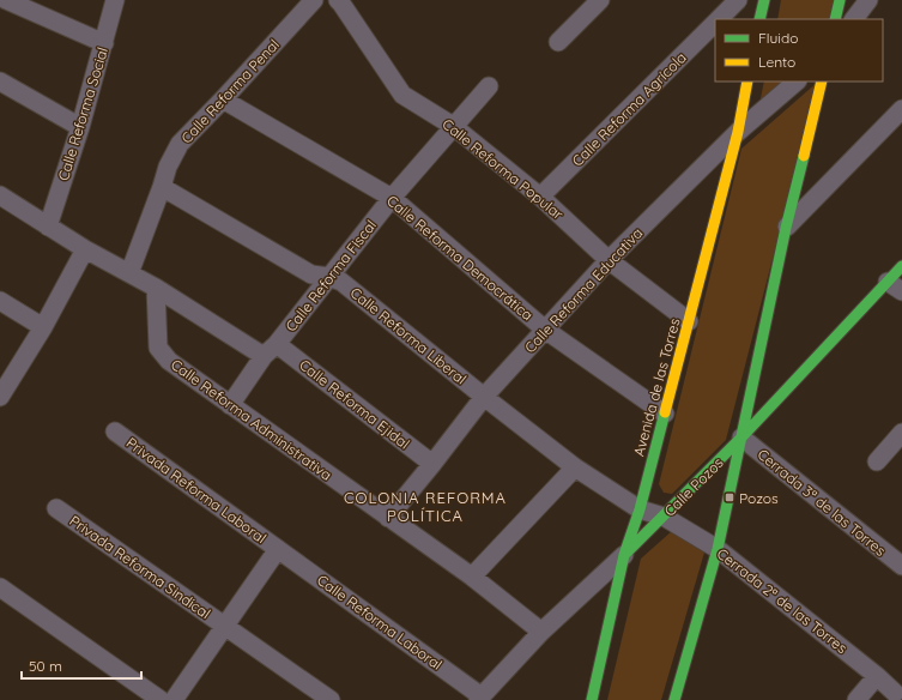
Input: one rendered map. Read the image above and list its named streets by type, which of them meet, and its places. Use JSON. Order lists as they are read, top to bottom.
{
  "streets": {
    "street": [
      "Calle Reforma Penal",
      "Calle Reforma Agrícola",
      "Calle Reforma Social",
      "Calle Reforma Popular",
      "Calle Reforma Democrática",
      "Calle Reforma Fiscal",
      "Calle Reforma Educativa",
      "Calle Reforma Liberal",
      "Avenida de las Torres",
      "Calle Reforma Ejidal",
      "Calle Reforma Administrativa",
      "Calle Pozos",
      "Privada Reforma Laboral",
      "Cerrada 3ª de las Torres",
      "Privada Reforma Sindical",
      "Cerrada 2ª de las Torres",
      "Calle Reforma Laboral"
    ]
  },
  "crossings": [
    ["Calle Reforma Penal", "Calle Reforma Democrática"],
    ["Calle Reforma Penal", "Calle Reforma Liberal"],
    ["Calle Reforma Agrícola", "Calle Reforma Popular"],
    ["Calle Reforma Popular", "Calle Reforma Fiscal"],
    ["Calle Reforma Popular", "Calle Reforma Educativa"],
    ["Calle Reforma Popular", "Avenida de las Torres"],
    ["Calle Reforma Democrática", "Calle Reforma Fiscal"],
    ["Calle Reforma Democrática", "Calle Reforma Educativa"],
    ["Calle Reforma Democrática", "Avenida de las Torres"],
    ["Calle Reforma Fiscal", "Calle Reforma Liberal"],
    ["Calle Reforma Fiscal", "Calle Reforma Ejidal"],
    ["Calle Reforma Fiscal", "Calle Reforma Administrativa"],
    ["Calle Reforma Educativa", "Calle Reforma Liberal"],
    ["Calle Reforma Educativa", "Avenida de las Torres"],
    ["Calle Reforma Educativa", "Calle Reforma Ejidal"],
    ["Calle Reforma Educativa", "Calle Reforma Administrativa"],
    ["Calle Reforma Liberal", "Avenida de las Torres"],
    ["Calle Reforma Liberal", "Cerrada 2ª de las Torres"],
    ["Avenida de las Torres", "Calle Pozos"],
    ["Avenida de las Torres", "Cerrada 2ª de las Torres"],
    ["Calle Reforma Ejidal", "Calle Reforma Administrativa"],
    ["Calle Reforma Administrativa", "Calle Pozos"],
    ["Calle Pozos", "Cerrada 3ª de las Torres"],
    ["Calle Pozos", "Cerrada 2ª de las Torres"],
    ["Calle Pozos", "Calle Reforma Laboral"],
    ["Privada Reforma Laboral", "Calle Reforma Laboral"]
  ],
  "districts": ["COLONIA REFORMA POLÍTICA"],
  "places": {
    "transit": ["Pozos"]
  },
  "legend": ["Fluido", "Lento"],
  "scale_bar": "50 m"
}
